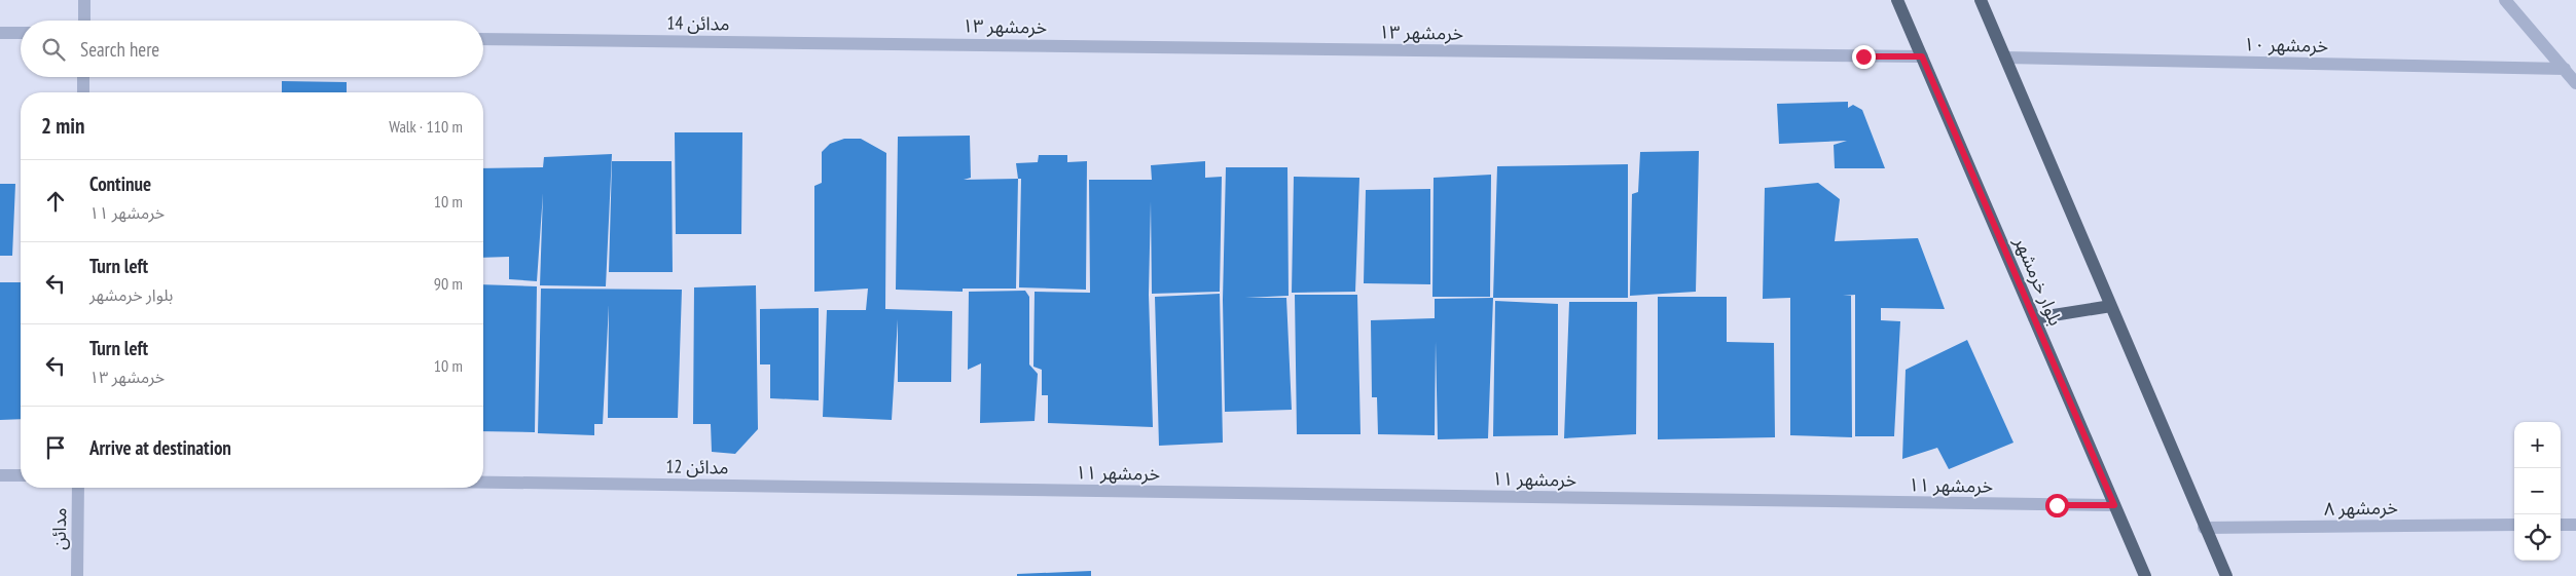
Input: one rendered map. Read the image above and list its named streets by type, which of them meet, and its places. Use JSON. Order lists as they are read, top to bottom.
{
  "streets": {
    "main road": ["بلوار خرمشهر"],
    "street": [
      "مدائن 14",
      "خرمشهر ۱۳",
      "خرمشهر ۱۰",
      "مدائن 12",
      "خرمشهر ۱۱",
      "خرمشهر ۸",
      "مدائن"
    ]
  },
  "crossings": [
    ["مدائن 14", "خرمشهر ۱۳"],
    ["خرمشهر ۱۳", "بلوار خرمشهر"],
    ["بلوار خرمشهر", "خرمشهر ۱۱"],
    ["مدائن 12", "خرمشهر ۱۱"]
  ],
  "page": {
    "search": "Search here",
    "heading": ["2 min", "Walk · 110 m"],
    "list": [
      ["Continue", "خرمشهر ۱۱", "10 m"],
      ["Turn left", "بلوار خرمشهر", "90 m"],
      ["Turn left", "خرمشهر ۱۳", "10 m"],
      "Arrive at destination"
    ],
    "map_buttons": ["+", "−"]
  }
}
